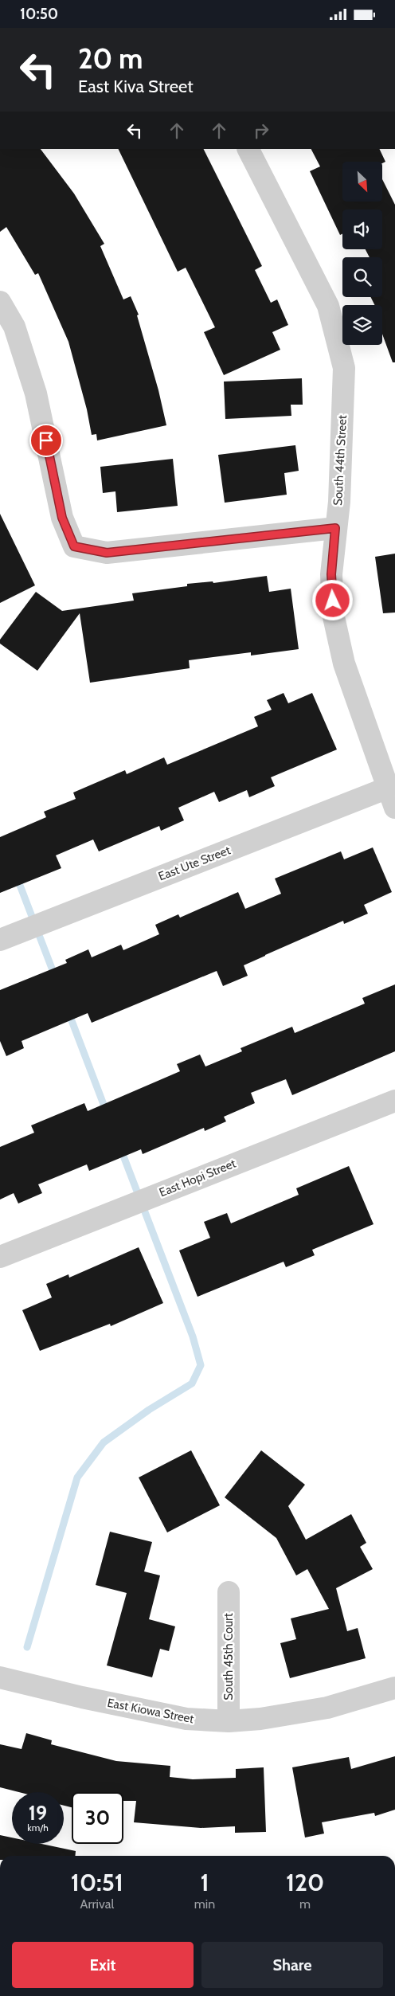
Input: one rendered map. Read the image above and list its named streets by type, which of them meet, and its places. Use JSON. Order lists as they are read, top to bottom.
{
  "streets": {
    "street": [
      "South 44th Street",
      "East Ute Street",
      "East Hopi Street",
      "South 45th Court",
      "East Kiowa Street"
    ]
  },
  "crossings": [
    ["South 44th Street", "East Ute Street"],
    ["South 45th Court", "East Kiowa Street"]
  ],
  "north": "bottom right",
  "page": {
    "status": "10:50",
    "turn": ["20 m", "East Kiva Street"],
    "speed": "19 km/h",
    "limit": "30",
    "eta": [
      "10:51",
      "Arrival",
      "1",
      "min",
      "120",
      "m"
    ],
    "buttons": ["Exit", "Share"]
  }
}
